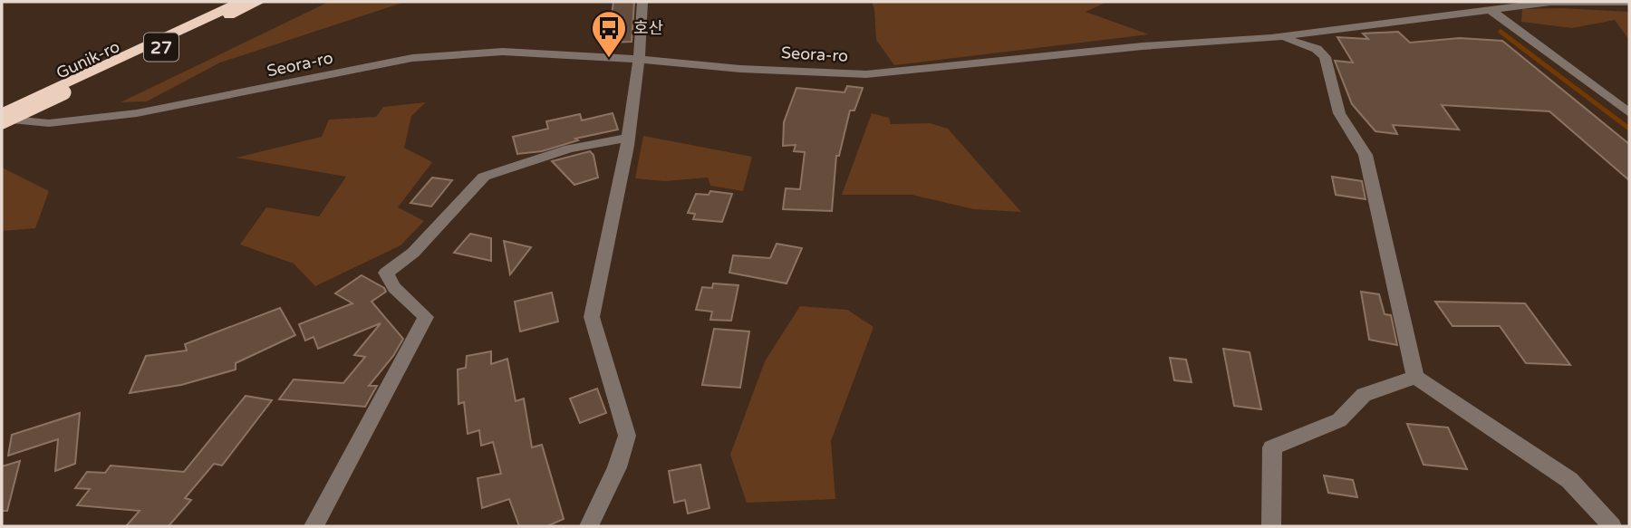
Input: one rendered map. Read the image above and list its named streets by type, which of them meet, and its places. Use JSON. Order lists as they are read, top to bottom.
{
  "streets": {
    "highway": ["27", "Gunik-ro"],
    "street": ["Seora-ro"]
  },
  "crossings": [
    ["Seora-ro", "Gunik-ro"]
  ],
  "places": {
    "bus stop": ["호산"]
  }
}
